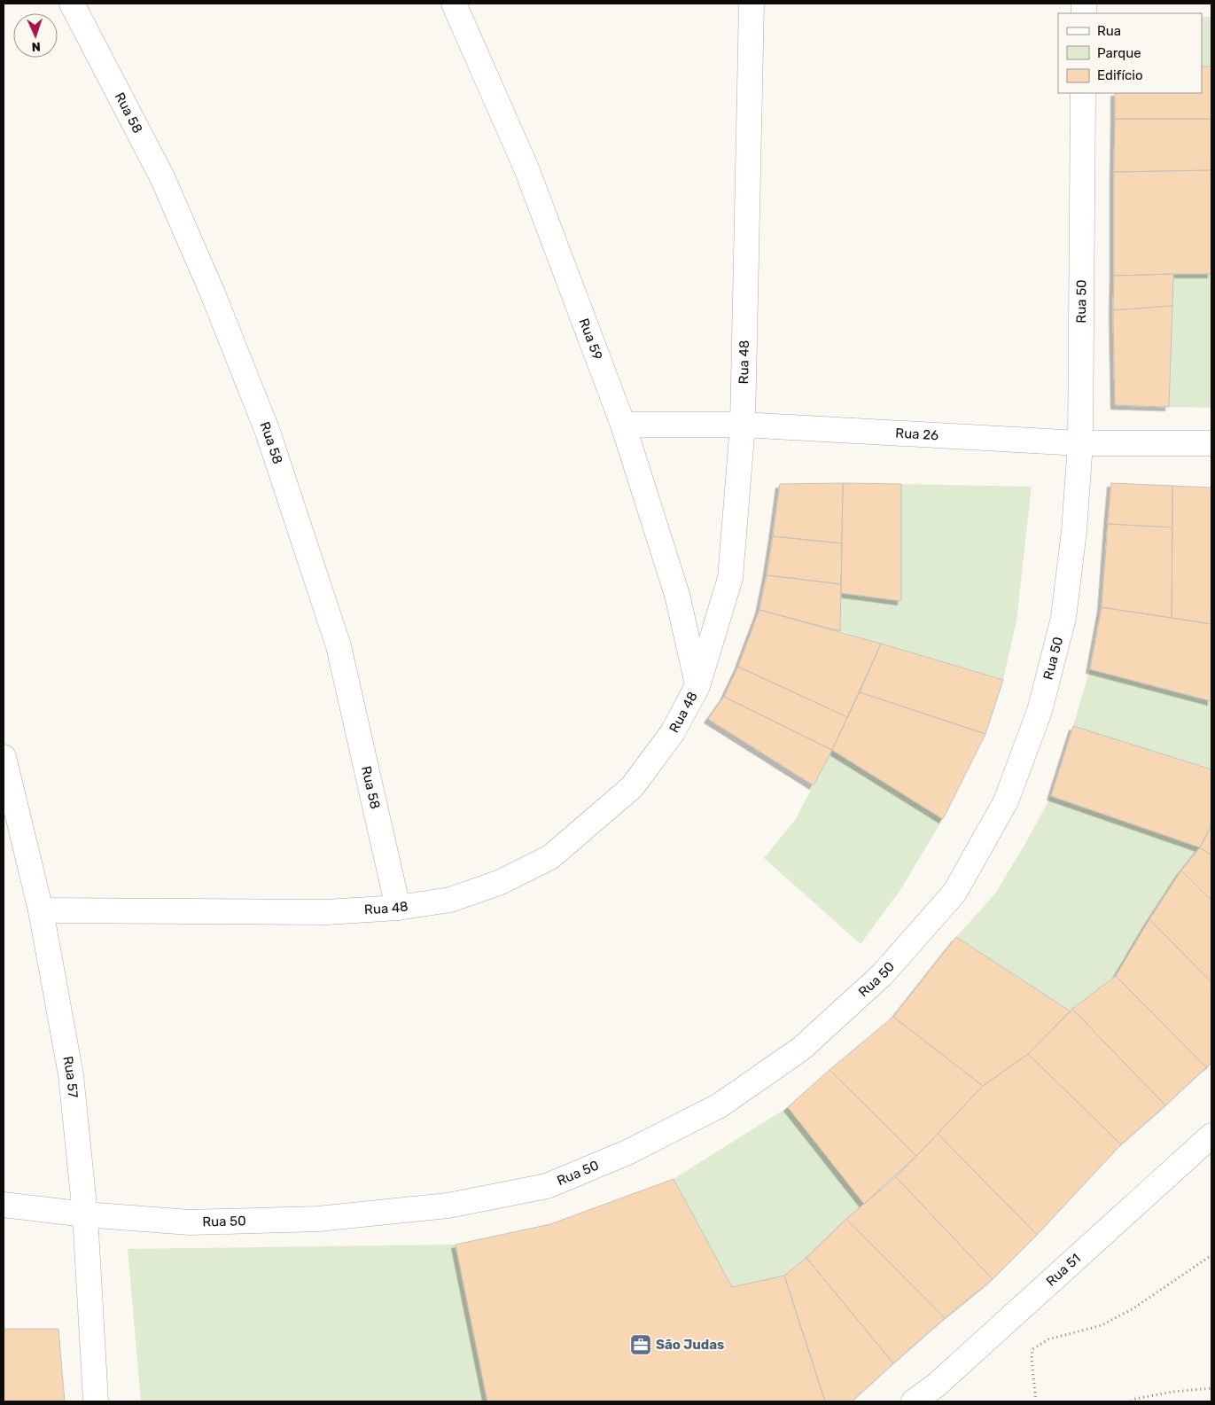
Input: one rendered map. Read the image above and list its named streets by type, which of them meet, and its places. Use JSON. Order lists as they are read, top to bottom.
{
  "streets": {
    "street": [
      "Rua 58",
      "Rua 50",
      "Rua 59",
      "Rua 48",
      "Rua 26",
      "Rua 57",
      "Rua 51"
    ]
  },
  "crossings": [
    ["Rua 58", "Rua 48"],
    ["Rua 50", "Rua 26"],
    ["Rua 50", "Rua 57"],
    ["Rua 59", "Rua 48"],
    ["Rua 59", "Rua 26"],
    ["Rua 48", "Rua 26"],
    ["Rua 48", "Rua 57"]
  ],
  "places": {
    "office": ["São Judas"]
  },
  "legend": ["Rua", "Parque", "Edifício"],
  "north": "bottom"
}
